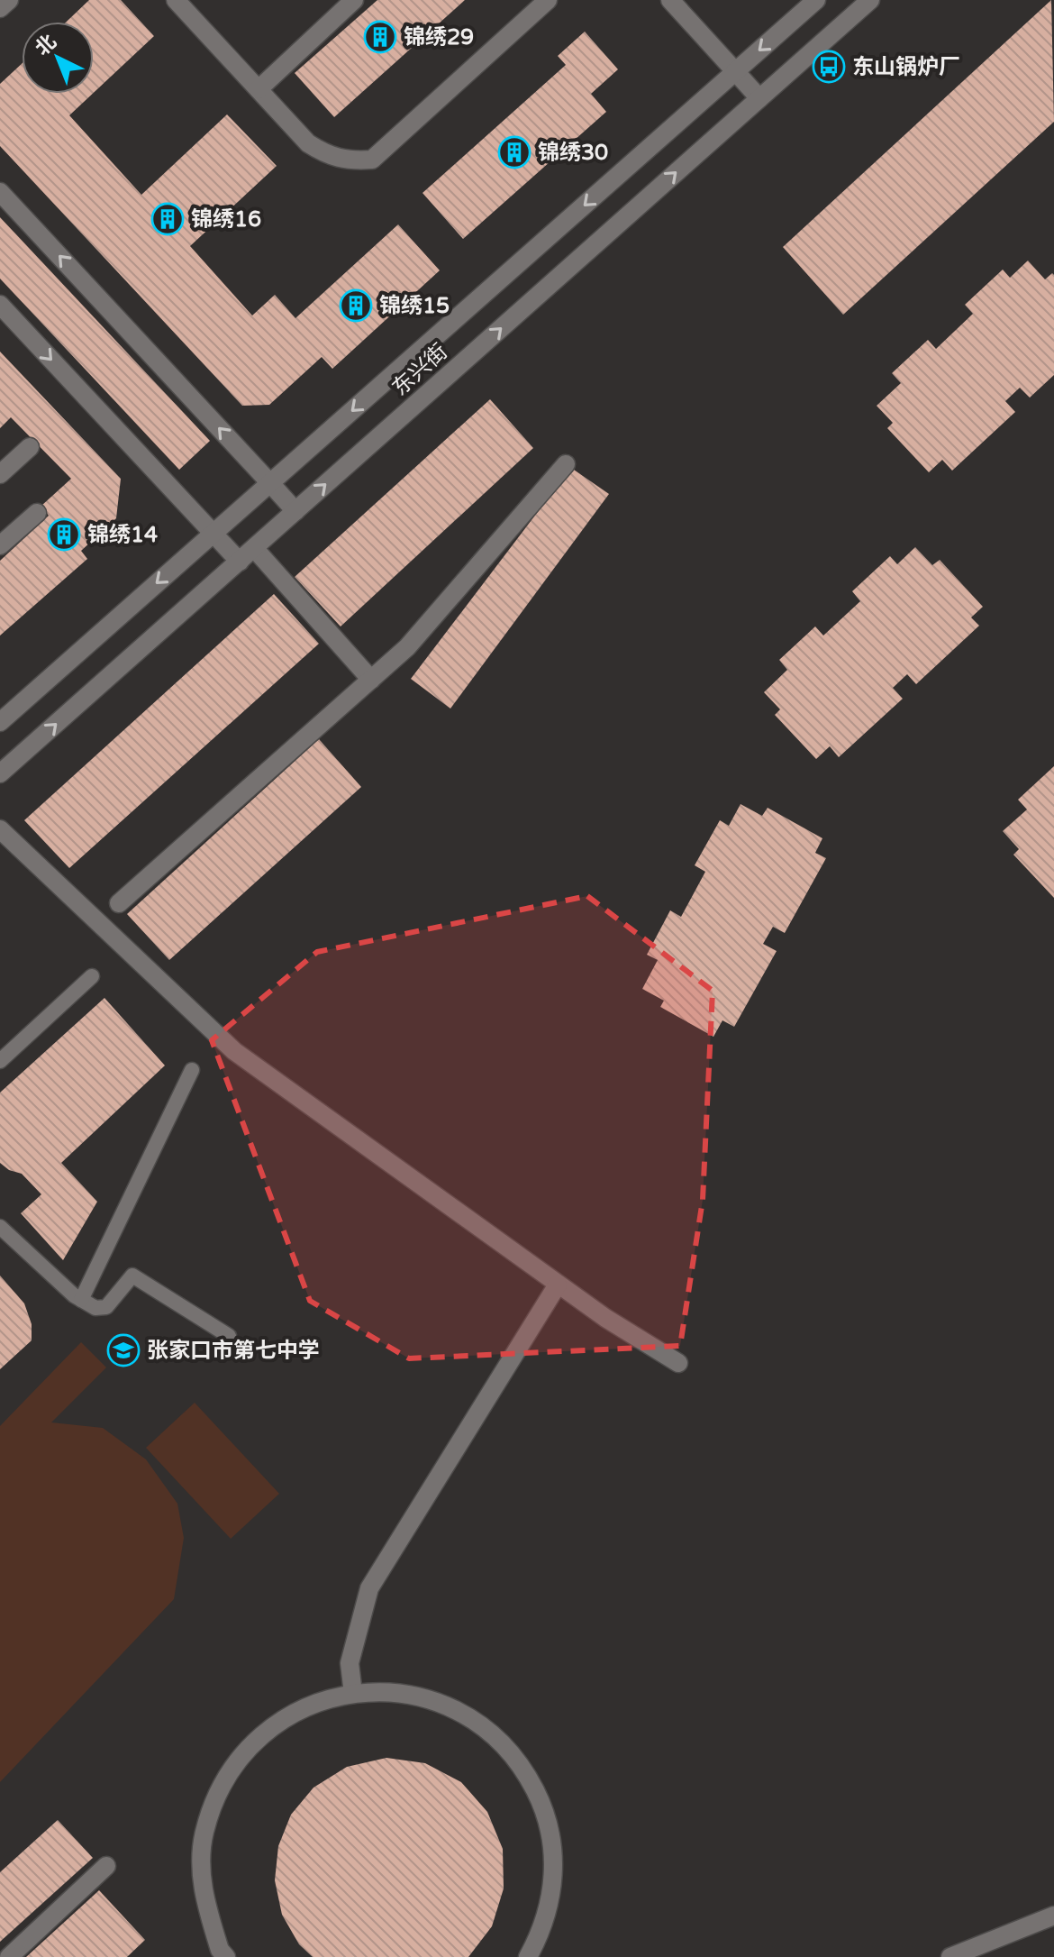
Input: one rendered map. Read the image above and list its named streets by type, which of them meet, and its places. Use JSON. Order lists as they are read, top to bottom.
{
  "streets": {
    "street": ["东兴街"]
  },
  "places": {
    "building": [
      "锦绣29",
      "锦绣30",
      "锦绣16",
      "锦绣15",
      "锦绣14"
    ],
    "bus stop": ["东山锅炉厂"],
    "school or university": ["张家口市第七中学"]
  },
  "north": "top left"
}
